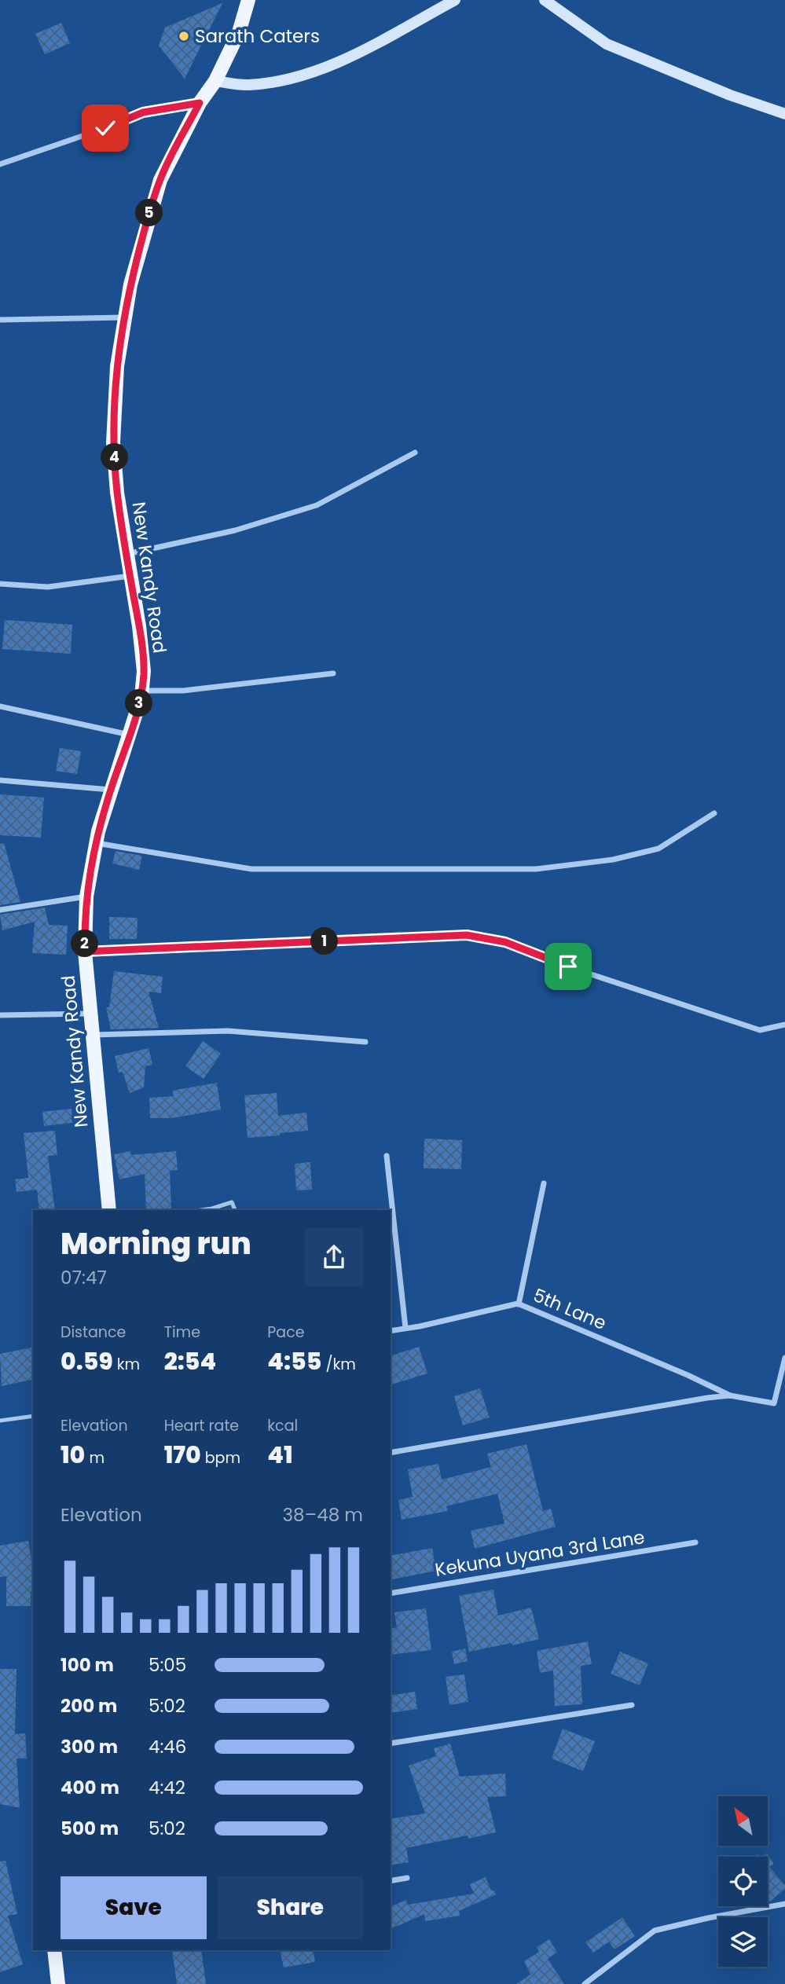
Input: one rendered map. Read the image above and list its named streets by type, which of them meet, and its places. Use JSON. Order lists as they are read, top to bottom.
{
  "streets": {
    "main road": ["New Kandy Road"],
    "street": ["5th Lane", "Kekuna Uyana 3rd Lane"]
  },
  "places": ["Sarath Caters"],
  "north": "top left",
  "page": {
    "pins": [
      "5",
      "4",
      "3",
      "1",
      "2"
    ],
    "heading": ["Morning run", "07:47"],
    "stats": [
      ["Distance", "0.59 km"],
      ["Time", "2:54"],
      ["Pace", "4:55 /km"],
      ["Elevation", "10 m"],
      ["Heart rate", "170 bpm"],
      ["kcal", "41"]
    ],
    "chart": ["Elevation", "38–48 m"],
    "list": [
      {
        "name": "100 m",
        "note": "5:05"
      },
      {
        "name": "200 m",
        "note": "5:02"
      },
      {
        "name": "300 m",
        "note": "4:46"
      },
      {
        "name": "400 m",
        "note": "4:42"
      },
      {
        "name": "500 m",
        "note": "5:02"
      }
    ],
    "buttons": ["Save", "Share"]
  }
}
